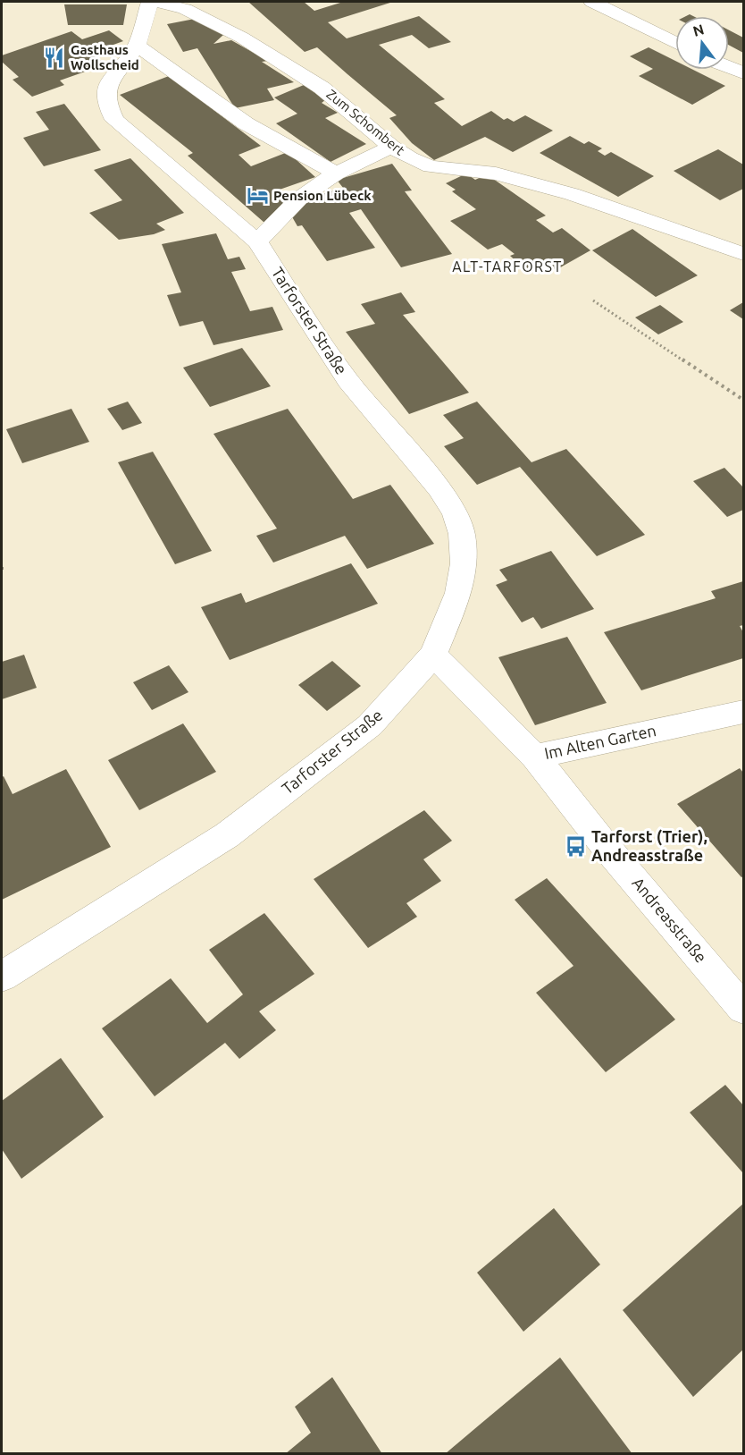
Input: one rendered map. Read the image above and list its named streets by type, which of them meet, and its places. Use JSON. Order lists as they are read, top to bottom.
{
  "streets": {
    "street": [
      "Zum Schombert",
      "Tarforster Straße",
      "Im Alten Garten",
      "Andreasstraße"
    ]
  },
  "crossings": [
    ["Tarforster Straße", "Im Alten Garten"],
    ["Im Alten Garten", "Andreasstraße"]
  ],
  "districts": ["ALT-TARFORST"],
  "places": {
    "restaurant": ["Gasthaus Wollscheid"],
    "hotel": ["Pension Lübeck"],
    "bus stop": ["Tarforst (Trier), Andreasstraße"]
  },
  "north": "top"
}
